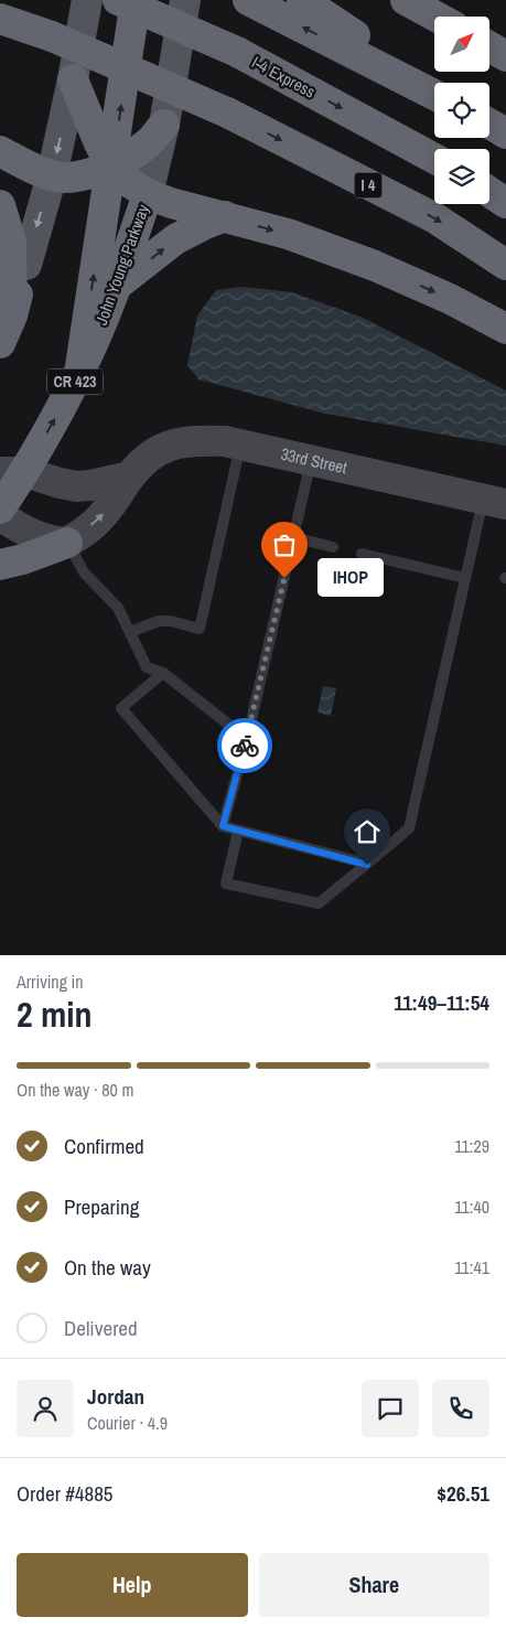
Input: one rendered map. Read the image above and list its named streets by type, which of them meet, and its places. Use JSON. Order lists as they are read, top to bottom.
{
  "streets": {
    "highway": [
      "I-4 Express",
      "I 4",
      "John Young Parkway",
      "CR 423"
    ],
    "street": ["33rd Street"]
  },
  "places": ["IHOP"],
  "north": "top right",
  "page": {
    "bubble": "IHOP",
    "heading": ["2 min", "Arriving in", "11:49–11:54"],
    "panel": [
      "Jordan",
      "Courier · 4.9",
      "Order #4885",
      "$26.51"
    ],
    "bar": "On the way · 80 m",
    "list": [
      ["Confirmed", "11:29"],
      ["Preparing", "11:40"],
      ["On the way", "11:41"],
      "Delivered"
    ],
    "buttons": ["Help", "Share"]
  }
}
